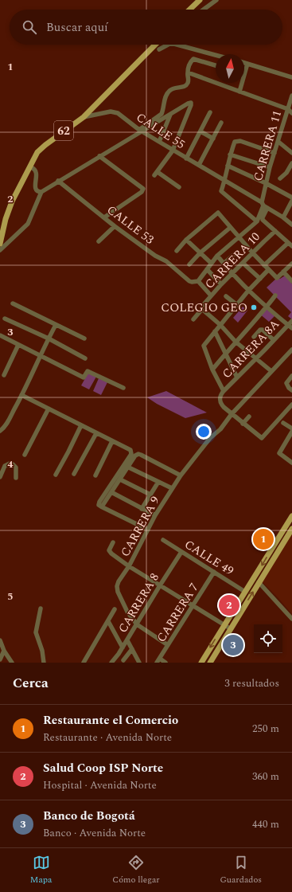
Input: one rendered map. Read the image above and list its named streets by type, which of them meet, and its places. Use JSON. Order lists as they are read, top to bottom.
{
  "streets": {
    "main road": ["62"],
    "street": [
      "CALLE 55",
      "CARRERA 11",
      "CALLE 53",
      "CARRERA 10",
      "CARRERA 8A",
      "CARRERA 9",
      "CALLE 49",
      "CARRERA 8",
      "CARRERA 7"
    ]
  },
  "crossings": [
    ["62", "CALLE 55"],
    ["CALLE 55", "CARRERA 11"],
    ["CARRERA 11", "CALLE 53"],
    ["CARRERA 9", "CARRERA 8"],
    ["CALLE 49", "CARRERA 8"],
    ["CALLE 49", "CARRERA 7"]
  ],
  "places": ["COLEGIO GEO"],
  "north": "top",
  "page": {
    "search": "Buscar aquí",
    "pins": ["1", "2", "3"],
    "heading": ["Cerca", "3 resultados"],
    "list": [
      {
        "mark": "1",
        "name": "Restaurante el Comercio",
        "note": "Restaurante · Avenida Norte",
        "value": "250 m"
      },
      {
        "mark": "2",
        "name": "Salud Coop ISP Norte",
        "note": "Hospital · Avenida Norte",
        "value": "360 m"
      },
      {
        "mark": "3",
        "name": "Banco de Bogotá",
        "note": "Banco · Avenida Norte",
        "value": "440 m"
      }
    ],
    "nav": ["Mapa", "Cómo llegar", "Guardados"]
  },
  "grid": {
    "rows": [
      "1",
      "2",
      "3",
      "4",
      "5"
    ]
  }
}
